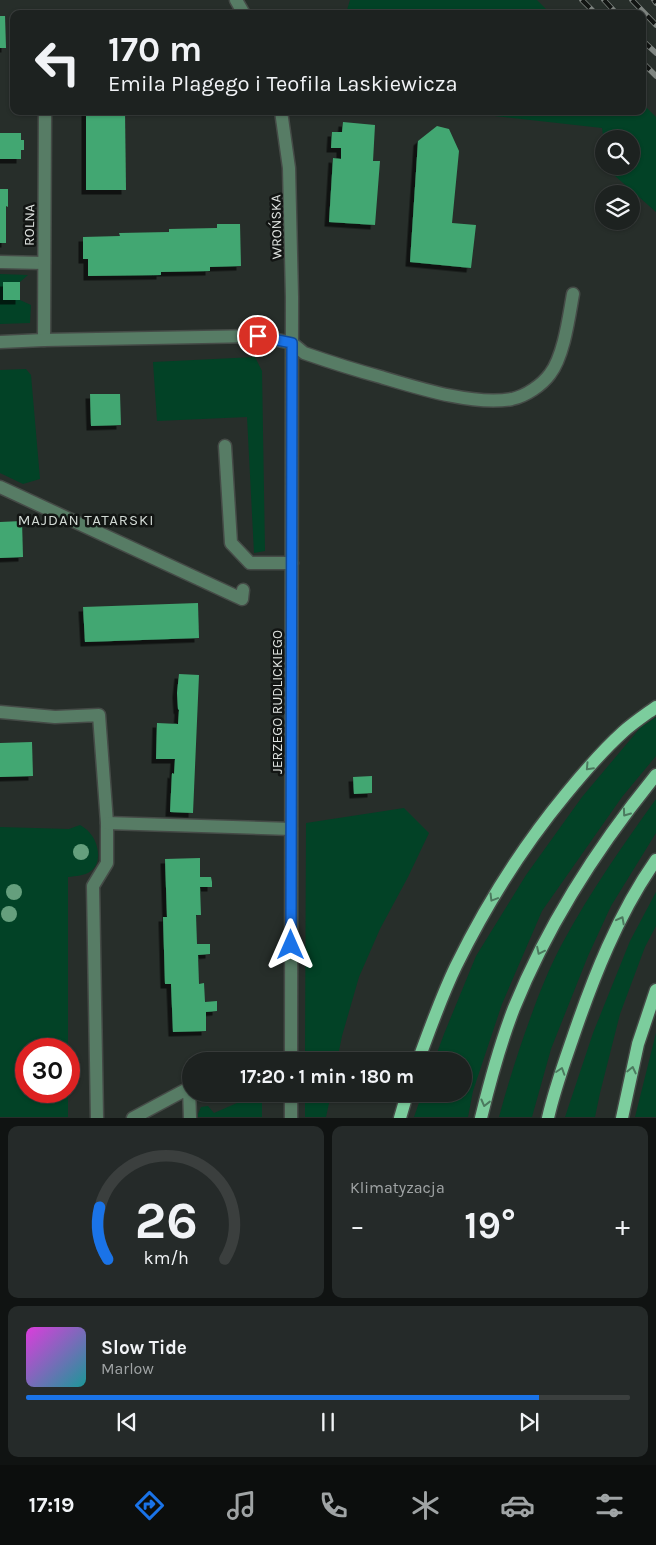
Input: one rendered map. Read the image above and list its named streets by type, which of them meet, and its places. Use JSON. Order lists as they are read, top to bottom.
{
  "streets": {
    "street": ["ROLNA", "WROŃSKA", "JERZEGO RUDLICKIEGO"]
  },
  "crossings": [
    ["WROŃSKA", "JERZEGO RUDLICKIEGO"]
  ],
  "districts": ["MAJDAN TATARSKI"],
  "page": {
    "turn": ["170 m", "Emila Plagego i Teofila Laskiewicza"],
    "limit": "30",
    "trip": "17:20 · 1 min · 180 m",
    "tile": "Klimatyzacja",
    "heat": ["−", "19°", "+"],
    "song": ["Slow Tide", "Marlow"],
    "tabs": "17:19",
    "gauge": ["26", "km/h"]
  }
}
